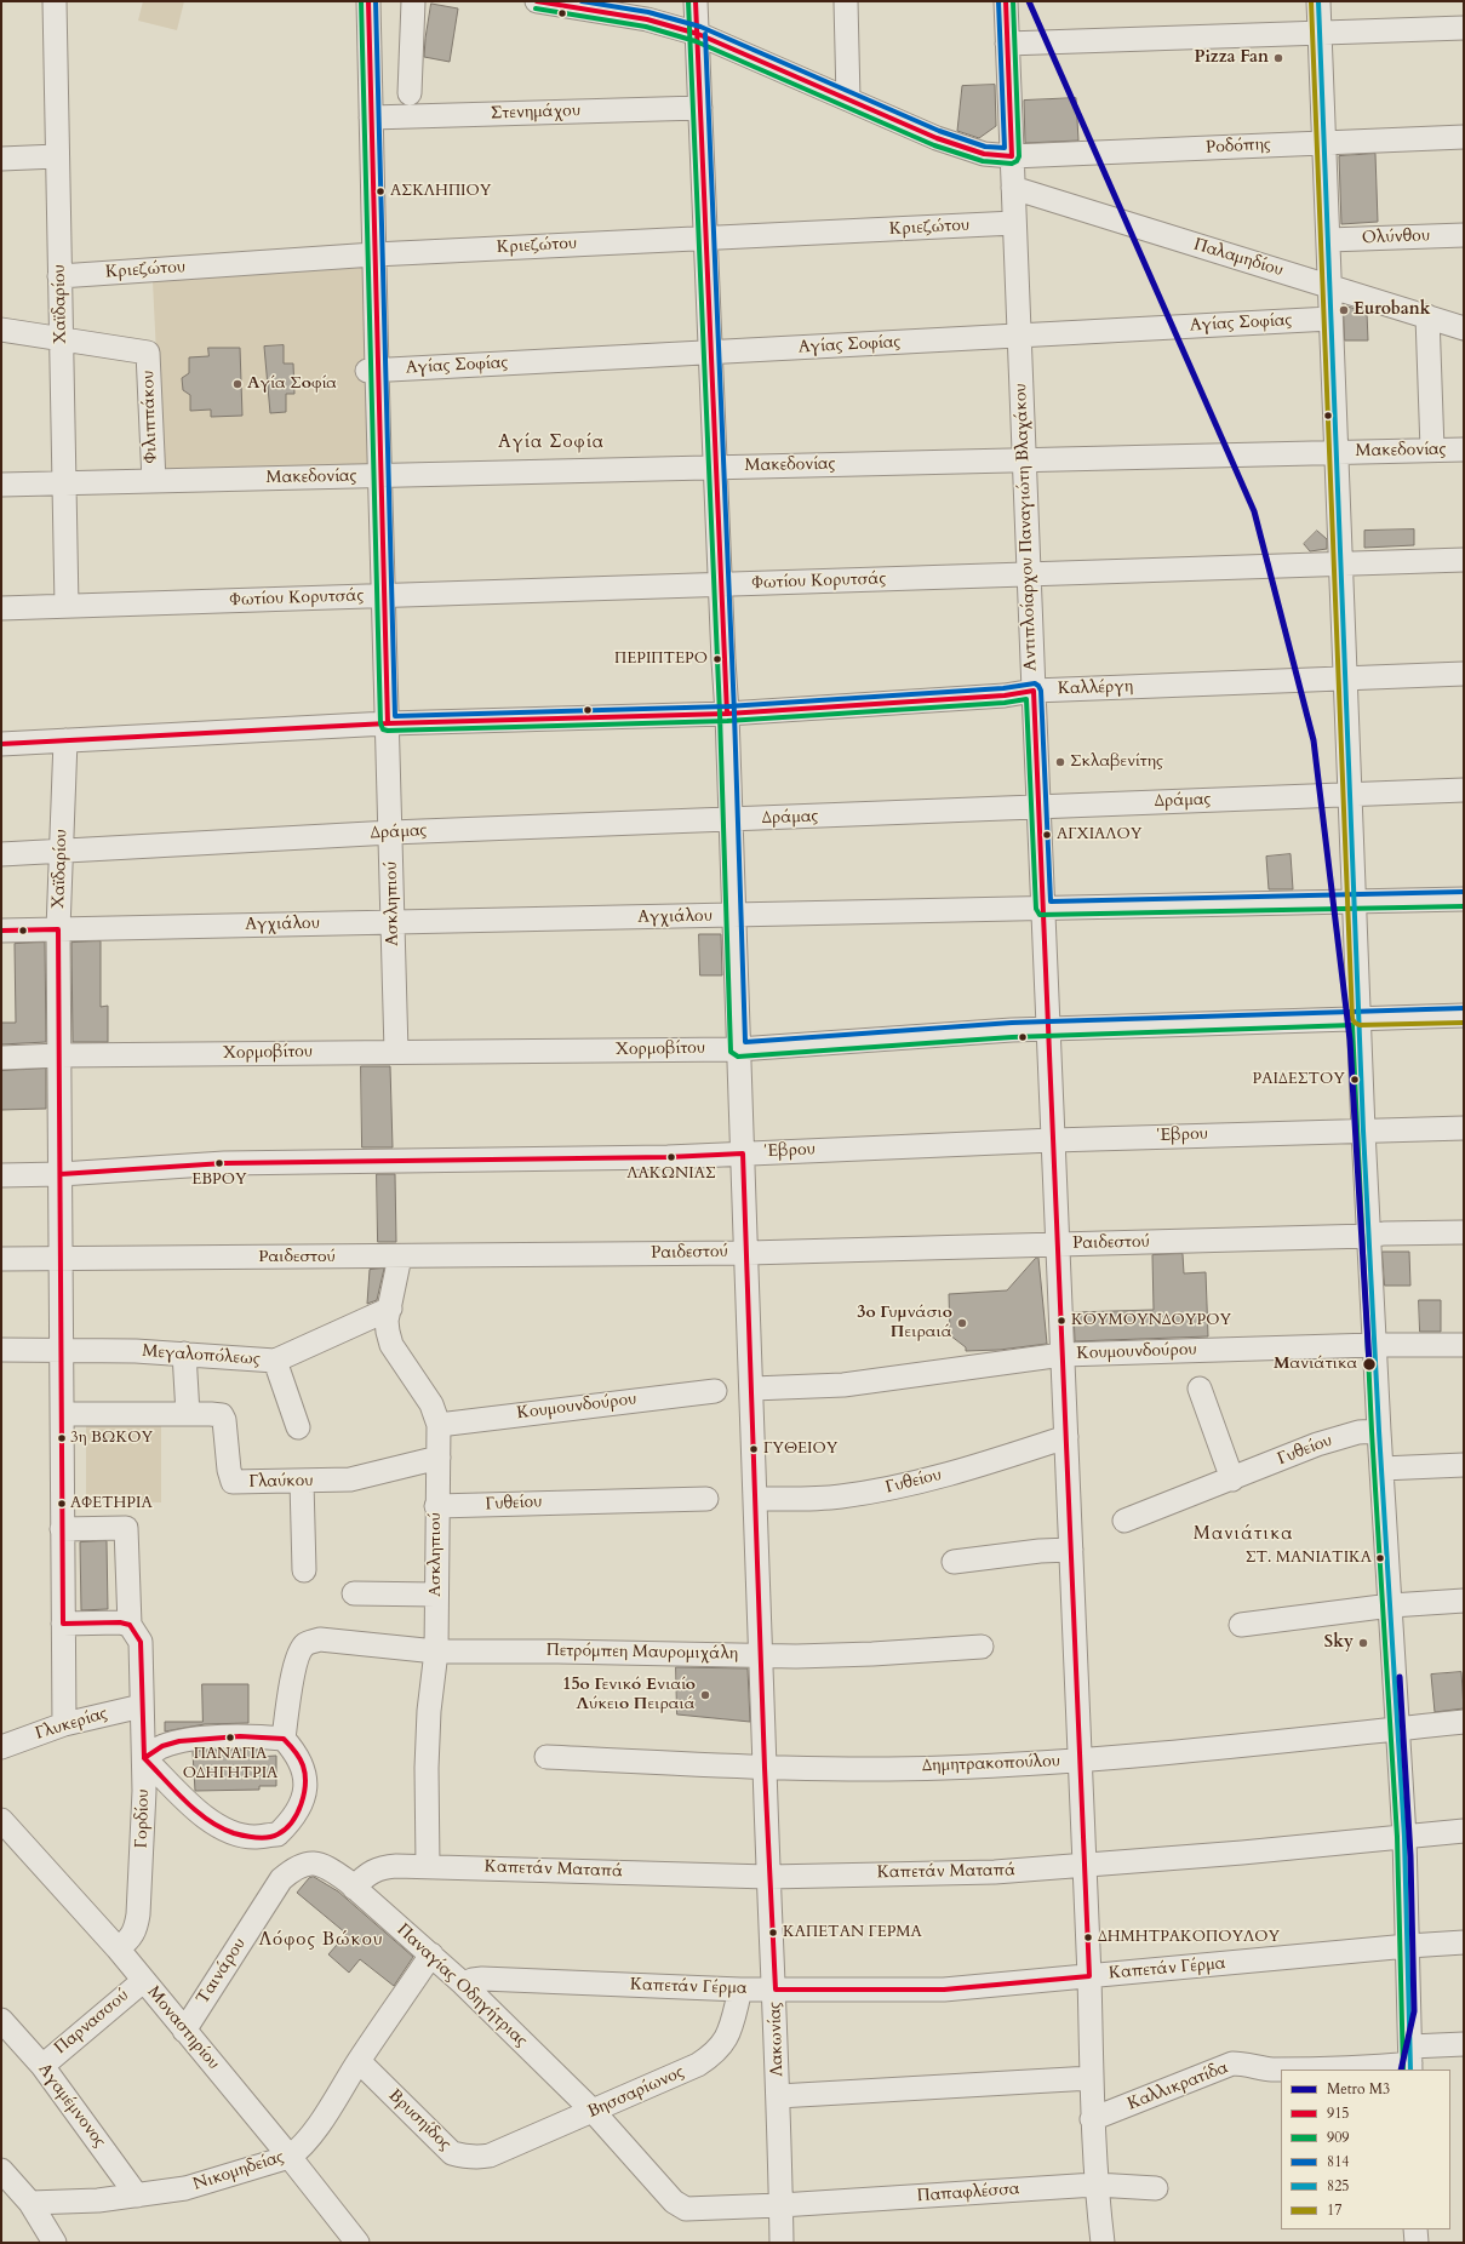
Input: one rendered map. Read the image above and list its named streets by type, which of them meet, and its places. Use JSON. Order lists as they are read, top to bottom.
{
  "streets": {
    "street": [
      "Στενημάχου",
      "Ροδόπης",
      "Κριεζώτου",
      "Ολύνθου",
      "Παλαμηδίου",
      "Χαϊδαρίου",
      "Αγίας Σοφίας",
      "Φιλιππάκου",
      "Μακεδονίας",
      "Αντιπλοίαρχου Παναγιώτη Βλαχάκου",
      "Φωτίου Κορυτσάς",
      "Καλλέργη",
      "Δράμας",
      "Ασκληπιού",
      "Αγχιάλου",
      "Χορμοβίτου",
      "Έβρου",
      "Ραιδεστού",
      "Κουμουνδούρου",
      "Μεγαλοπόλεως",
      "Γυθείου",
      "Γλαύκου",
      "Πετρόμπεη Μαυρομιχάλη",
      "Γλυκερίας",
      "Δημητρακοπούλου",
      "Γορδίου",
      "Καπετάν Ματαπά",
      "Καπετάν Γέρμα",
      "Ταινάρου",
      "Παναγίας Οδηγήτριας",
      "Παρνασσού",
      "Μοναστηρίου",
      "Λακωνίας",
      "Καλλικρατίδα",
      "Βησσαρίωνος",
      "Αγαμέμνονος",
      "Βρυσηίδος",
      "Νικομηδείας",
      "Παπαφλέσσα"
    ]
  },
  "crossings": [
    ["Στενημάχου", "Ασκληπιού"],
    ["Στενημάχου", "Λακωνίας"],
    ["Ροδόπης", "Αντιπλοίαρχου Παναγιώτη Βλαχάκου"],
    ["Κριεζώτου", "Χαϊδαρίου"],
    ["Κριεζώτου", "Αντιπλοίαρχου Παναγιώτη Βλαχάκου"],
    ["Κριεζώτου", "Ασκληπιού"],
    ["Κριεζώτου", "Λακωνίας"],
    ["Παλαμηδίου", "Αντιπλοίαρχου Παναγιώτη Βλαχάκου"],
    ["Χαϊδαρίου", "Φιλιππάκου"],
    ["Χαϊδαρίου", "Μακεδονίας"],
    ["Χαϊδαρίου", "Φωτίου Κορυτσάς"],
    ["Χαϊδαρίου", "Καλλέργη"],
    ["Χαϊδαρίου", "Δράμας"],
    ["Χαϊδαρίου", "Αγχιάλου"],
    ["Χαϊδαρίου", "Χορμοβίτου"],
    ["Χαϊδαρίου", "Έβρου"],
    ["Χαϊδαρίου", "Ραιδεστού"],
    ["Χαϊδαρίου", "Μεγαλοπόλεως"],
    ["Χαϊδαρίου", "Γλαύκου"],
    ["Χαϊδαρίου", "Γλυκερίας"],
    ["Χαϊδαρίου", "Γορδίου"],
    ["Αγίας Σοφίας", "Αντιπλοίαρχου Παναγιώτη Βλαχάκου"],
    ["Αγίας Σοφίας", "Ασκληπιού"],
    ["Αγίας Σοφίας", "Λακωνίας"],
    ["Φιλιππάκου", "Μακεδονίας"],
    ["Μακεδονίας", "Αντιπλοίαρχου Παναγιώτη Βλαχάκου"],
    ["Μακεδονίας", "Ασκληπιού"],
    ["Μακεδονίας", "Λακωνίας"],
    ["Αντιπλοίαρχου Παναγιώτη Βλαχάκου", "Φωτίου Κορυτσάς"],
    ["Αντιπλοίαρχου Παναγιώτη Βλαχάκου", "Καλλέργη"],
    ["Αντιπλοίαρχου Παναγιώτη Βλαχάκου", "Δράμας"],
    ["Αντιπλοίαρχου Παναγιώτη Βλαχάκου", "Αγχιάλου"],
    ["Αντιπλοίαρχου Παναγιώτη Βλαχάκου", "Χορμοβίτου"],
    ["Αντιπλοίαρχου Παναγιώτη Βλαχάκου", "Έβρου"],
    ["Αντιπλοίαρχου Παναγιώτη Βλαχάκου", "Ραιδεστού"],
    ["Αντιπλοίαρχου Παναγιώτη Βλαχάκου", "Κουμουνδούρου"],
    ["Αντιπλοίαρχου Παναγιώτη Βλαχάκου", "Γυθείου"],
    ["Αντιπλοίαρχου Παναγιώτη Βλαχάκου", "Δημητρακοπούλου"],
    ["Αντιπλοίαρχου Παναγιώτη Βλαχάκου", "Καπετάν Ματαπά"],
    ["Αντιπλοίαρχου Παναγιώτη Βλαχάκου", "Καπετάν Γέρμα"],
    ["Αντιπλοίαρχου Παναγιώτη Βλαχάκου", "Καλλικρατίδα"],
    ["Αντιπλοίαρχου Παναγιώτη Βλαχάκου", "Παπαφλέσσα"],
    ["Φωτίου Κορυτσάς", "Ασκληπιού"],
    ["Φωτίου Κορυτσάς", "Λακωνίας"],
    ["Καλλέργη", "Ασκληπιού"],
    ["Καλλέργη", "Λακωνίας"],
    ["Δράμας", "Ασκληπιού"],
    ["Δράμας", "Λακωνίας"],
    ["Ασκληπιού", "Αγχιάλου"],
    ["Ασκληπιού", "Χορμοβίτου"],
    ["Ασκληπιού", "Ραιδεστού"],
    ["Ασκληπιού", "Κουμουνδούρου"],
    ["Ασκληπιού", "Μεγαλοπόλεως"],
    ["Ασκληπιού", "Γυθείου"],
    ["Ασκληπιού", "Γλαύκου"],
    ["Ασκληπιού", "Πετρόμπεη Μαυρομιχάλη"],
    ["Ασκληπιού", "Καπετάν Ματαπά"],
    ["Αγχιάλου", "Λακωνίας"],
    ["Χορμοβίτου", "Λακωνίας"],
    ["Έβρου", "Λακωνίας"],
    ["Ραιδεστού", "Λακωνίας"],
    ["Κουμουνδούρου", "Λακωνίας"],
    ["Γυθείου", "Λακωνίας"],
    ["Πετρόμπεη Μαυρομιχάλη", "Λακωνίας"],
    ["Γλυκερίας", "Γορδίου"],
    ["Δημητρακοπούλου", "Λακωνίας"],
    ["Γορδίου", "Μοναστηρίου"],
    ["Καπετάν Ματαπά", "Παναγίας Οδηγήτριας"],
    ["Καπετάν Ματαπά", "Λακωνίας"],
    ["Καπετάν Γέρμα", "Παναγίας Οδηγήτριας"],
    ["Καπετάν Γέρμα", "Λακωνίας"],
    ["Καπετάν Γέρμα", "Βησσαρίωνος"],
    ["Ταινάρου", "Παναγίας Οδηγήτριας"],
    ["Ταινάρου", "Μοναστηρίου"],
    ["Παναγίας Οδηγήτριας", "Λακωνίας"],
    ["Παναγίας Οδηγήτριας", "Βησσαρίωνος"],
    ["Παναγίας Οδηγήτριας", "Νικομηδείας"],
    ["Παναγίας Οδηγήτριας", "Παπαφλέσσα"],
    ["Παρνασσού", "Μοναστηρίου"],
    ["Παρνασσού", "Αγαμέμνονος"],
    ["Μοναστηρίου", "Νικομηδείας"],
    ["Λακωνίας", "Παπαφλέσσα"],
    ["Βησσαρίωνος", "Βρυσηίδος"],
    ["Αγαμέμνονος", "Νικομηδείας"],
    ["Βρυσηίδος", "Νικομηδείας"]
  ],
  "districts": ["Αγία Σοφία", "Μανιάτικα", "Λόφος Βώκου"],
  "places": [
    "Pizza Fan",
    "ΑΣΚΛΗΠΙΟΥ",
    "Eurobank",
    "Αγία Σοφία",
    "ΠΕΡΙΠΤΕΡΟ",
    "Σκλαβενίτης",
    "ΑΓΧΙΑΛΟΥ",
    "ΡΑΙΔΕΣΤΟΥ",
    "ΛΑΚΩΝΙΑΣ",
    "ΕΒΡΟΥ",
    "ΚΟΥΜΟΥΝΔΟΥΡΟΥ",
    "3ο Γυμνάσιο Πειραιά",
    "Μανιάτικα",
    "3η ΒΩΚΟΥ",
    "ΓΥΘΕΙΟΥ",
    "ΑΦΕΤΗΡΙΑ",
    "ΣΤ. ΜΑΝΙΑΤΙΚΑ",
    "Sky",
    "15ο Γενικό Ενιαίο Λύκειο Πειραιά",
    "ΠΑΝΑΓΙΑ ΟΔΗΓΗΤΡΙΑ",
    "ΚΑΠΕΤΑΝ ΓΕΡΜΑ",
    "ΔΗΜΗΤΡΑΚΟΠΟΥΛΟΥ"
  ],
  "lines": [
    "metro line Μ3",
    "transit line 915",
    "transit line 909",
    "transit line 814",
    "transit line 825",
    "transit line 17"
  ],
  "legend": [
    "Metro Μ3",
    "915",
    "909",
    "814",
    "825",
    "17"
  ]
}
